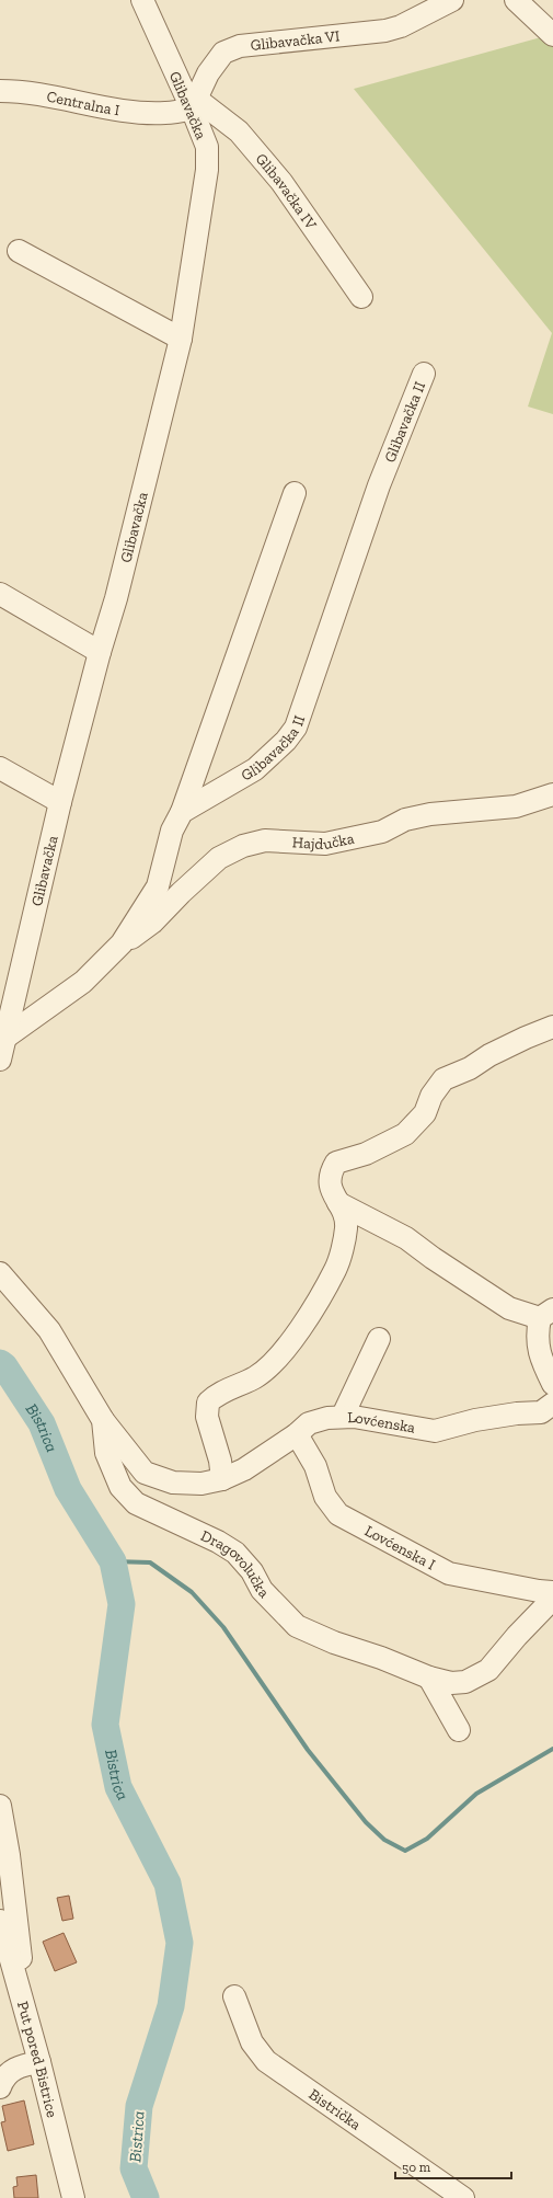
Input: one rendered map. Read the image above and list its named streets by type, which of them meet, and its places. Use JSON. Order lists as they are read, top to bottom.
{
  "streets": {
    "street": [
      "Glibavačka VI",
      "Centralna I",
      "Glibavačka",
      "Glibavačka IV",
      "Glibavačka II",
      "Hajdučka",
      "Lovćenska",
      "Lovćenska I",
      "Dragovolučka",
      "Put pored Bistrice",
      "Bistrička"
    ]
  },
  "crossings": [
    ["Glibavačka VI", "Centralna I"],
    ["Glibavačka VI", "Glibavačka"],
    ["Glibavačka VI", "Glibavačka IV"],
    ["Centralna I", "Glibavačka"],
    ["Centralna I", "Glibavačka IV"],
    ["Glibavačka", "Glibavačka IV"],
    ["Lovćenska", "Lovćenska I"],
    ["Lovćenska", "Dragovolučka"]
  ],
  "water": ["Bistrica"],
  "scale_bar": "50 m"
}
